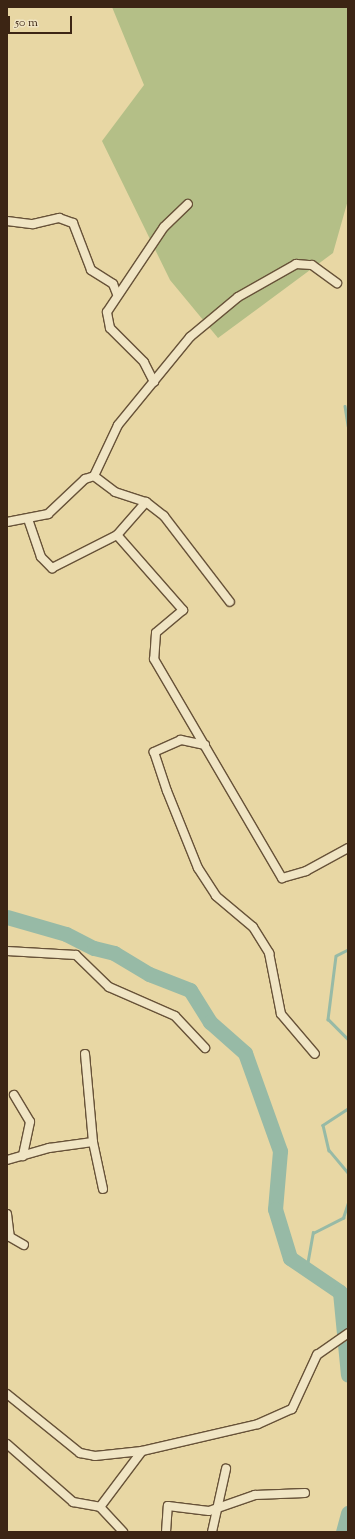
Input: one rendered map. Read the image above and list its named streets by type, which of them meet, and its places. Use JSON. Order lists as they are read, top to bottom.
{
  "scale_bar": "50 m"
}
